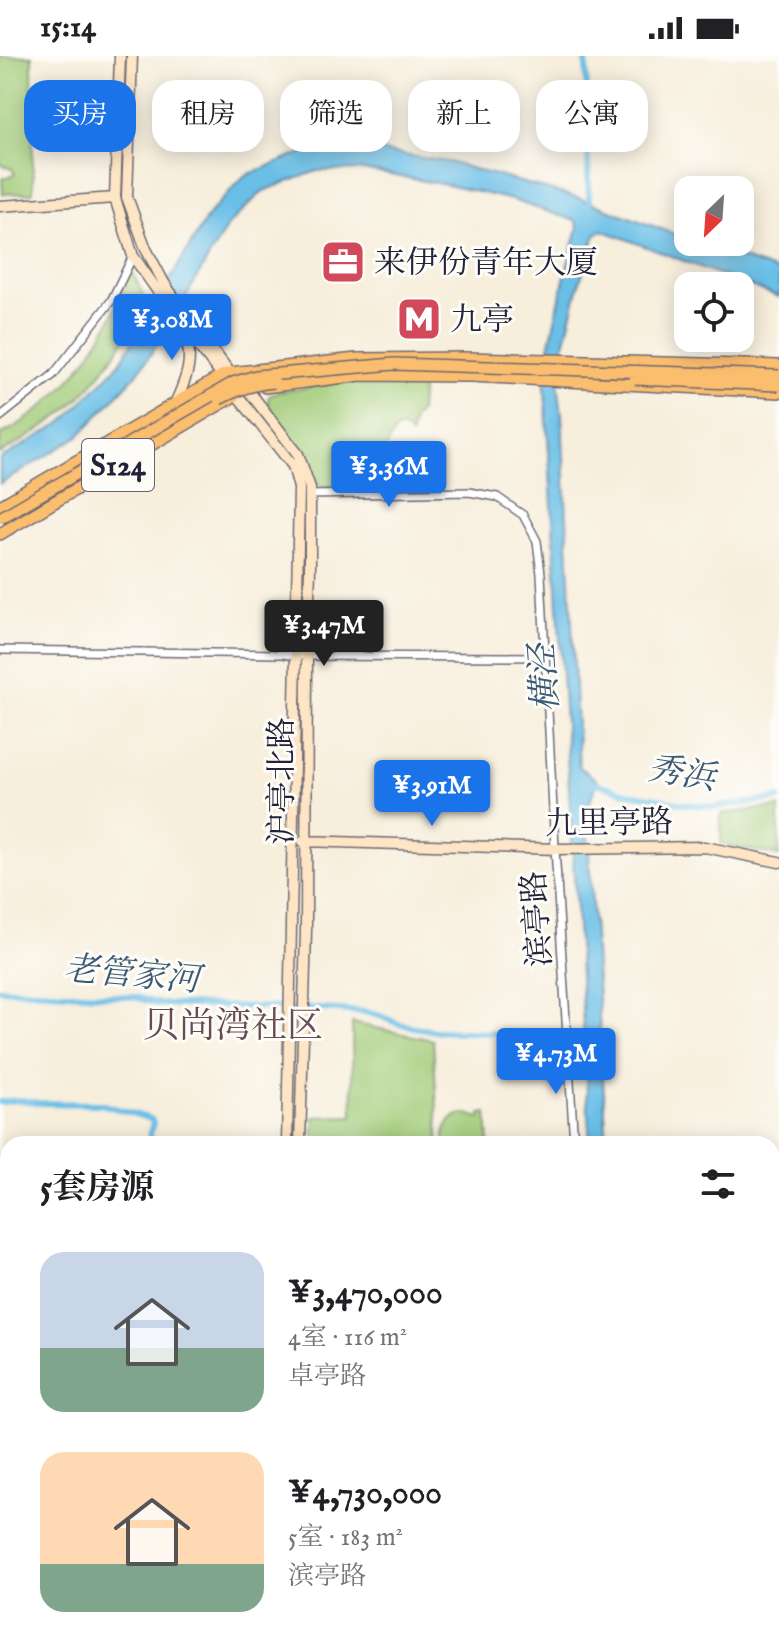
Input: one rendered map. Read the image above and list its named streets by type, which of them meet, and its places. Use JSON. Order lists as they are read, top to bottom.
{
  "streets": {
    "main road": ["S124"],
    "street": ["沪亭北路", "九里亭路", "滨亭路"]
  },
  "crossings": [
    ["S124", "沪亭北路"],
    ["沪亭北路", "九里亭路"],
    ["沪亭北路", "滨亭路"],
    ["九里亭路", "滨亭路"]
  ],
  "districts": ["贝尚湾社区"],
  "water": ["横泾", "秀浜", "老管家河"],
  "places": {
    "office": ["来伊份青年大厦"],
    "metro station": ["九亭"]
  },
  "north": "bottom left",
  "page": {
    "status": "15:14",
    "chip": [
      "买房",
      "租房",
      "筛选",
      "新上",
      "公寓"
    ],
    "price": [
      "¥3.08M",
      "¥3.36M",
      "¥3.47M",
      "¥3.91M",
      "¥4.73M"
    ],
    "heading": "5套房源",
    "list": [
      {
        "name": "¥3,470,000",
        "note": "4室 · 116 m² · 卓亭路"
      },
      {
        "name": "¥4,730,000",
        "note": "5室 · 183 m² · 滨亭路"
      }
    ]
  }
}
